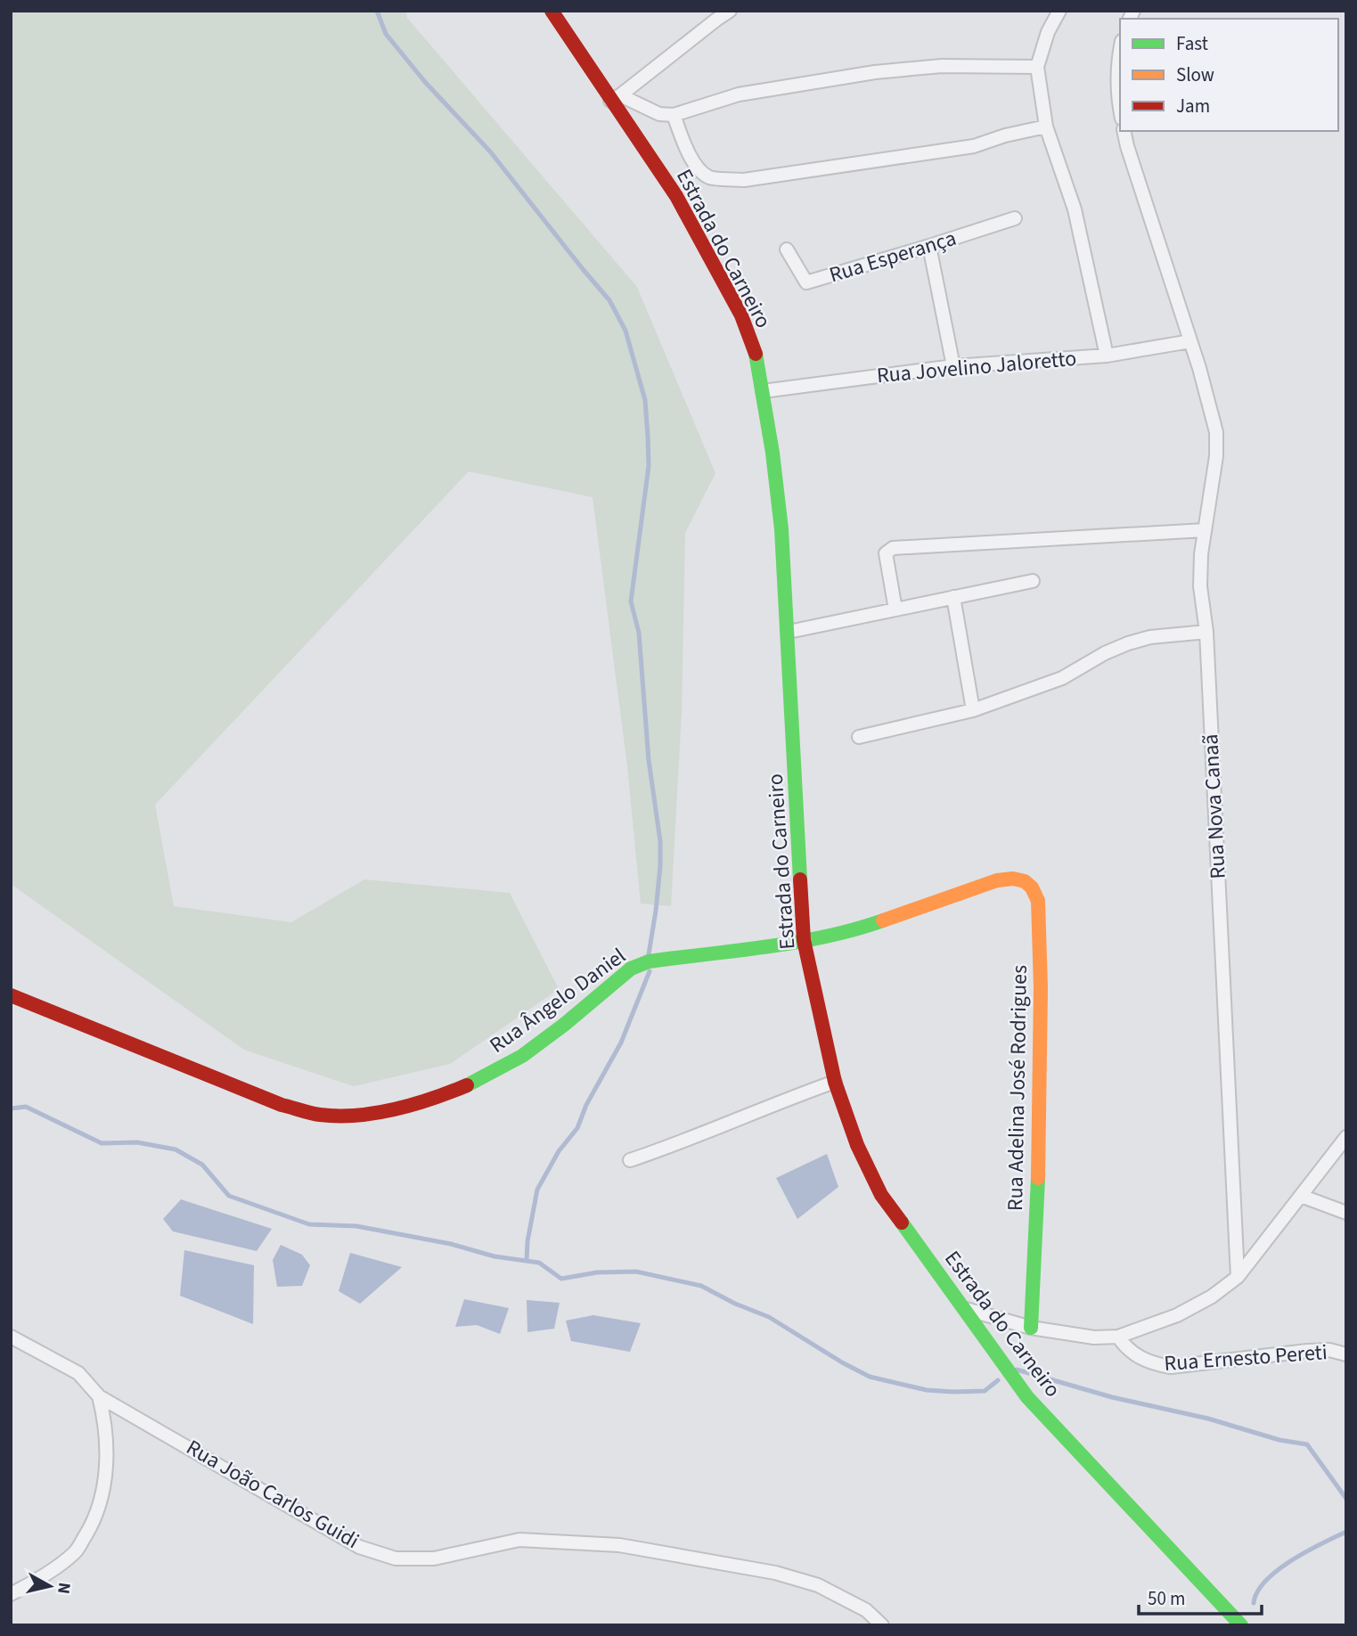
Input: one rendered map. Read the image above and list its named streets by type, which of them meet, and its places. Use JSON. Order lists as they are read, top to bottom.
{
  "streets": {
    "street": [
      "Estrada do Carneiro",
      "Rua Esperança",
      "Rua Jovelino Jaloretto",
      "Rua Nova Canaã",
      "Rua Ângelo Daniel",
      "Rua Adelina José Rodrigues",
      "Rua Ernesto Pereti",
      "Rua João Carlos Guidi"
    ]
  },
  "crossings": [
    ["Estrada do Carneiro", "Rua Jovelino Jaloretto"],
    ["Estrada do Carneiro", "Rua Ângelo Daniel"],
    ["Rua Jovelino Jaloretto", "Rua Nova Canaã"],
    ["Rua Ângelo Daniel", "Rua Adelina José Rodrigues"]
  ],
  "legend": ["Fast", "Slow", "Jam"],
  "scale_bar": "50 m",
  "north": "right"
}
